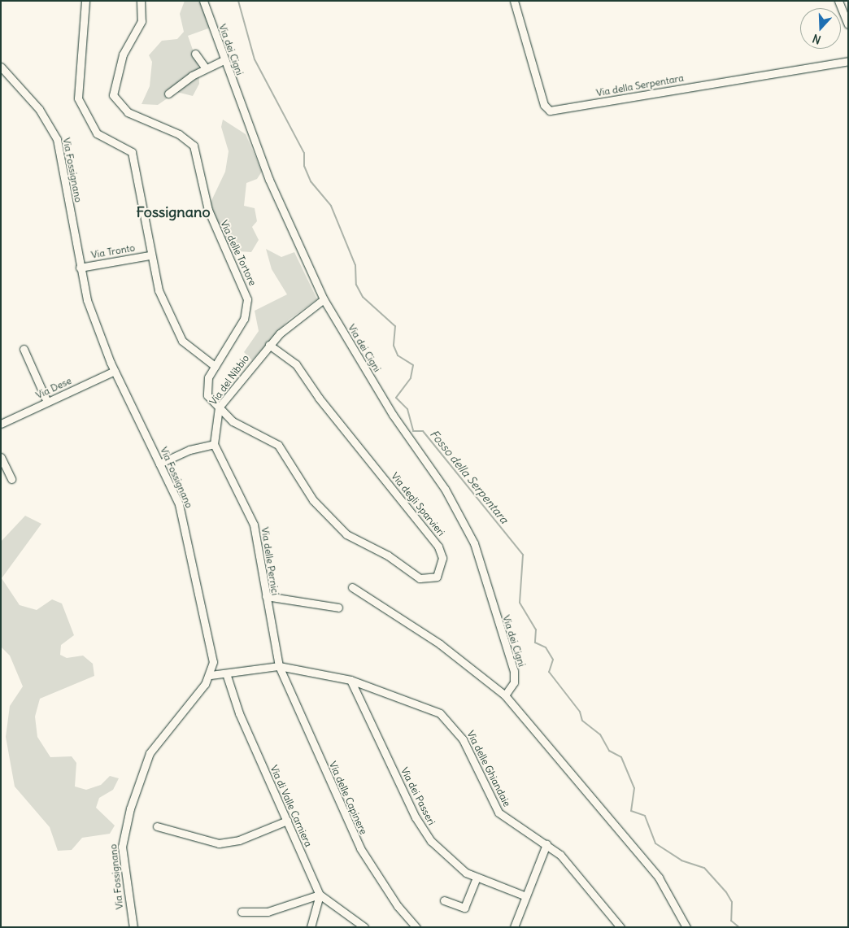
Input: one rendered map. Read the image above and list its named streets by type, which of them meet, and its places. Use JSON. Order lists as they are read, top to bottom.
{
  "streets": {
    "street": [
      "Via dei Cigni",
      "Via della Serpentara",
      "Via Fossignano",
      "Via Tronto",
      "Via delle Tortore",
      "Via del Nibbio",
      "Via Dese",
      "Via degli Sparvieri",
      "Via delle Pernici",
      "Via delle Ghiandaie",
      "Via dei Passeri",
      "Via delle Capinere",
      "Via di Valle Carniera"
    ]
  },
  "crossings": [
    ["Via dei Cigni", "Via del Nibbio"],
    ["Via Fossignano", "Via Tronto"],
    ["Via Fossignano", "Via Dese"],
    ["Via Fossignano", "Via delle Ghiandaie"],
    ["Via delle Tortore", "Via del Nibbio"],
    ["Via delle Tortore", "Via degli Sparvieri"],
    ["Via del Nibbio", "Via degli Sparvieri"],
    ["Via del Nibbio", "Via delle Pernici"],
    ["Via delle Pernici", "Via delle Ghiandaie"],
    ["Via delle Pernici", "Via delle Capinere"],
    ["Via delle Ghiandaie", "Via dei Passeri"],
    ["Via delle Ghiandaie", "Via delle Capinere"],
    ["Via delle Ghiandaie", "Via di Valle Carniera"]
  ],
  "districts": ["Fossignano"],
  "water": ["Fosso della Serpentara"],
  "north": "bottom"
}
